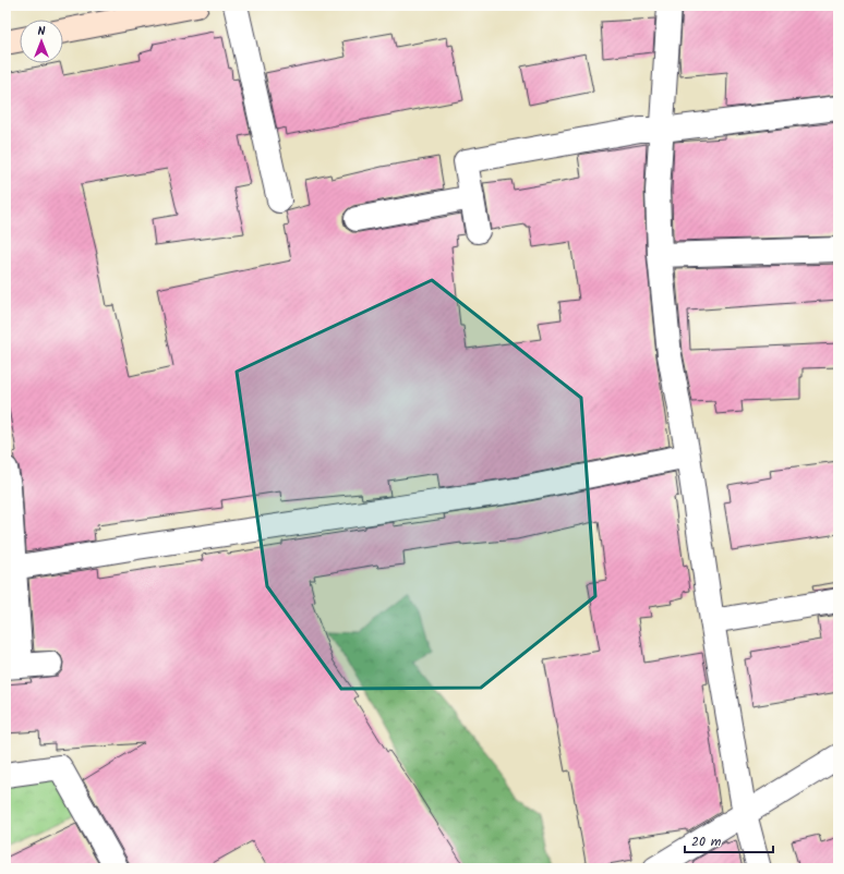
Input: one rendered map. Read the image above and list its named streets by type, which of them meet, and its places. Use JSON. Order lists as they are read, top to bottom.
{
  "scale_bar": "20 m",
  "north": "top"
}
